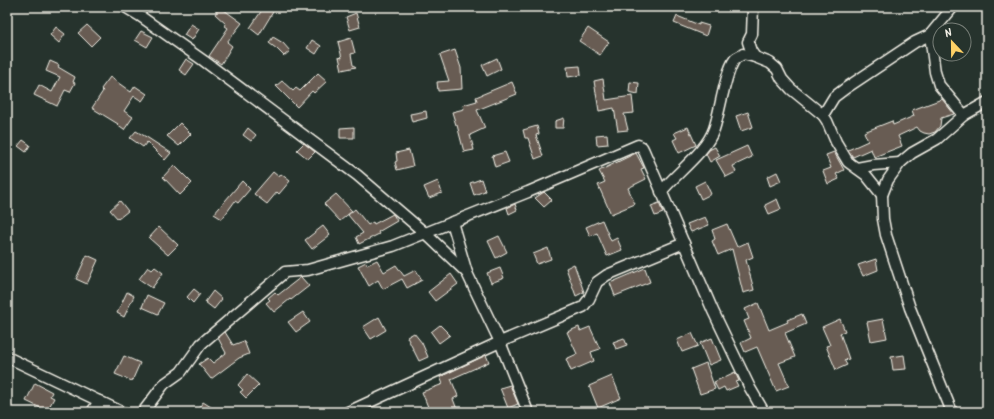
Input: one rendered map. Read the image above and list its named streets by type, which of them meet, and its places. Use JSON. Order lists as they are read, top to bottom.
{
  "north": "top"
}
